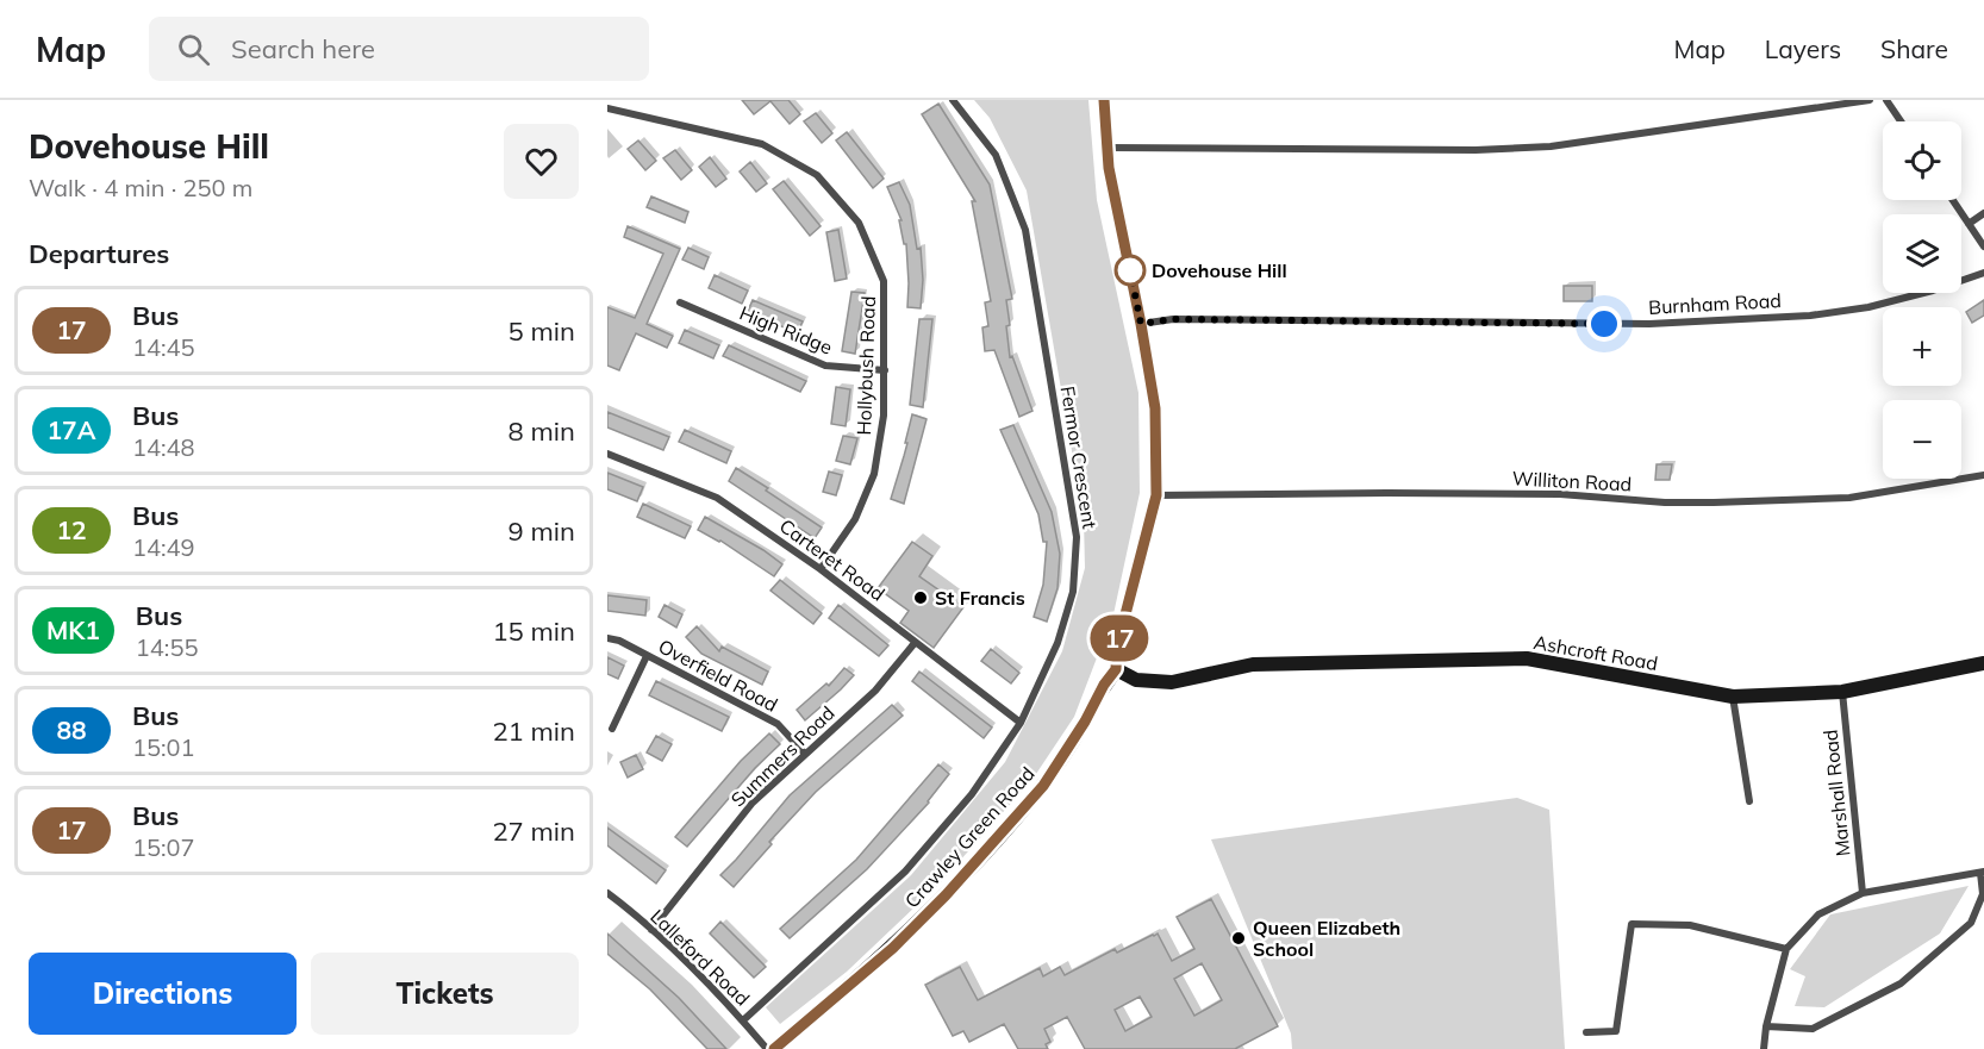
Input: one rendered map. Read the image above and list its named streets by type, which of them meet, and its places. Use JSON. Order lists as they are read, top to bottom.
{
  "streets": {
    "street": [
      "Burnham Road",
      "High Ridge",
      "Hollybush Road",
      "Fermor Crescent",
      "Williton Road",
      "Carteret Road",
      "Ashcroft Road",
      "Overfield Road",
      "Summers Road",
      "Marshall Road",
      "Crawley Green Road",
      "Lalleford Road"
    ]
  },
  "crossings": [
    ["Burnham Road", "Crawley Green Road"],
    ["High Ridge", "Hollybush Road"],
    ["Hollybush Road", "Carteret Road"],
    ["Fermor Crescent", "Carteret Road"],
    ["Fermor Crescent", "Lalleford Road"],
    ["Williton Road", "Crawley Green Road"],
    ["Carteret Road", "Summers Road"],
    ["Ashcroft Road", "Marshall Road"],
    ["Ashcroft Road", "Crawley Green Road"],
    ["Overfield Road", "Summers Road"],
    ["Summers Road", "Lalleford Road"]
  ],
  "places": ["Dovehouse Hill", "St Francis", "Queen Elizabeth School"],
  "lines": ["bus line 17"],
  "page": {
    "header": "Map",
    "search": "Search here",
    "nav": ["Map", "Layers", "Share"],
    "heading": [
      ["Dovehouse Hill", "Walk · 4 min · 250 m"],
      "Departures"
    ],
    "on_map": "17",
    "map_buttons": ["+", "−"],
    "list": [
      {
        "mark": "17",
        "name": "Bus",
        "note": "14:45",
        "value": "5 min"
      },
      {
        "mark": "17A",
        "name": "Bus",
        "note": "14:48",
        "value": "8 min"
      },
      {
        "mark": "12",
        "name": "Bus",
        "note": "14:49",
        "value": "9 min"
      },
      {
        "mark": "MK1",
        "name": "Bus",
        "note": "14:55",
        "value": "15 min"
      },
      {
        "mark": "88",
        "name": "Bus",
        "note": "15:01",
        "value": "21 min"
      },
      {
        "mark": "17",
        "name": "Bus",
        "note": "15:07",
        "value": "27 min"
      }
    ],
    "buttons": ["Directions", "Tickets"]
  }
}
